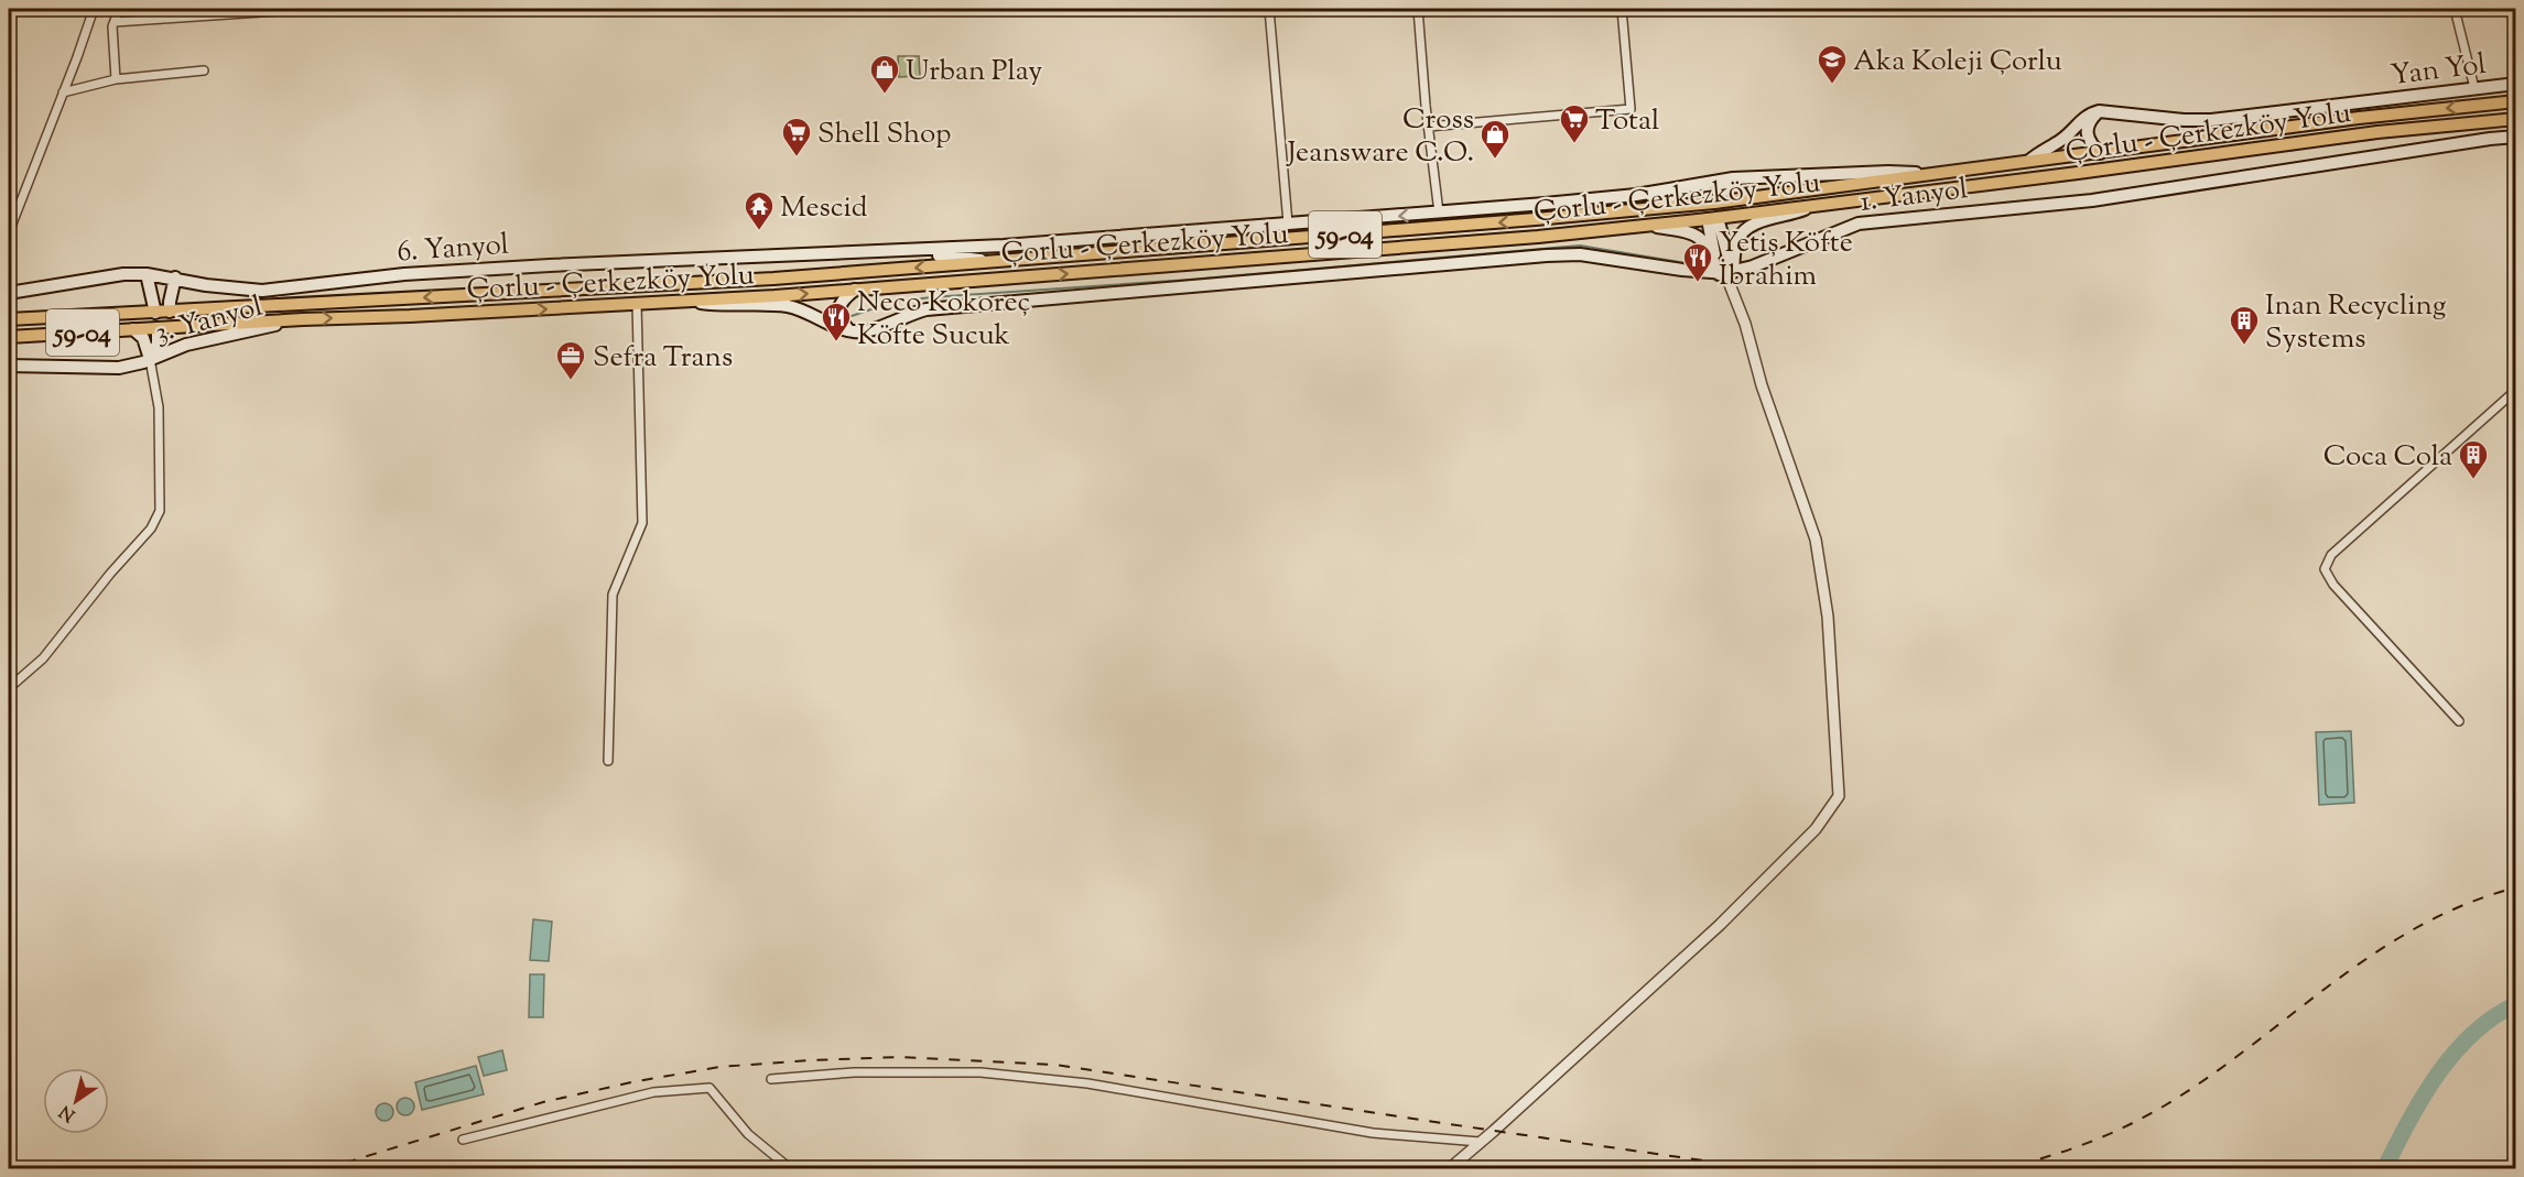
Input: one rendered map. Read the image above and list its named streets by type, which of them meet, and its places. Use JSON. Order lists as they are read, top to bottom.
{
  "streets": {
    "main road": [
      "Yan Yol",
      "Çorlu - Çerkezköy Yolu",
      "1. Yanyol",
      "59-04",
      "6. Yanyol",
      "3. Yanyol"
    ]
  },
  "crossings": [
    ["Çorlu - Çerkezköy Yolu", "3. Yanyol"]
  ],
  "places": {
    "school or university": ["Aka Koleji Çorlu"],
    "shop": ["Urban Play", "Cross Jeansware C.O."],
    "supermarket": ["Total", "Shell Shop"],
    "temple": ["Mescid"],
    "restaurant": ["Yetiş Köfte İbrahim", "Neco Kokoreç Köfte Sucuk"],
    "building": ["Inan Recycling Systems", "Coca Cola"],
    "office": ["Sefra Trans"]
  },
  "north": "bottom left"
}
